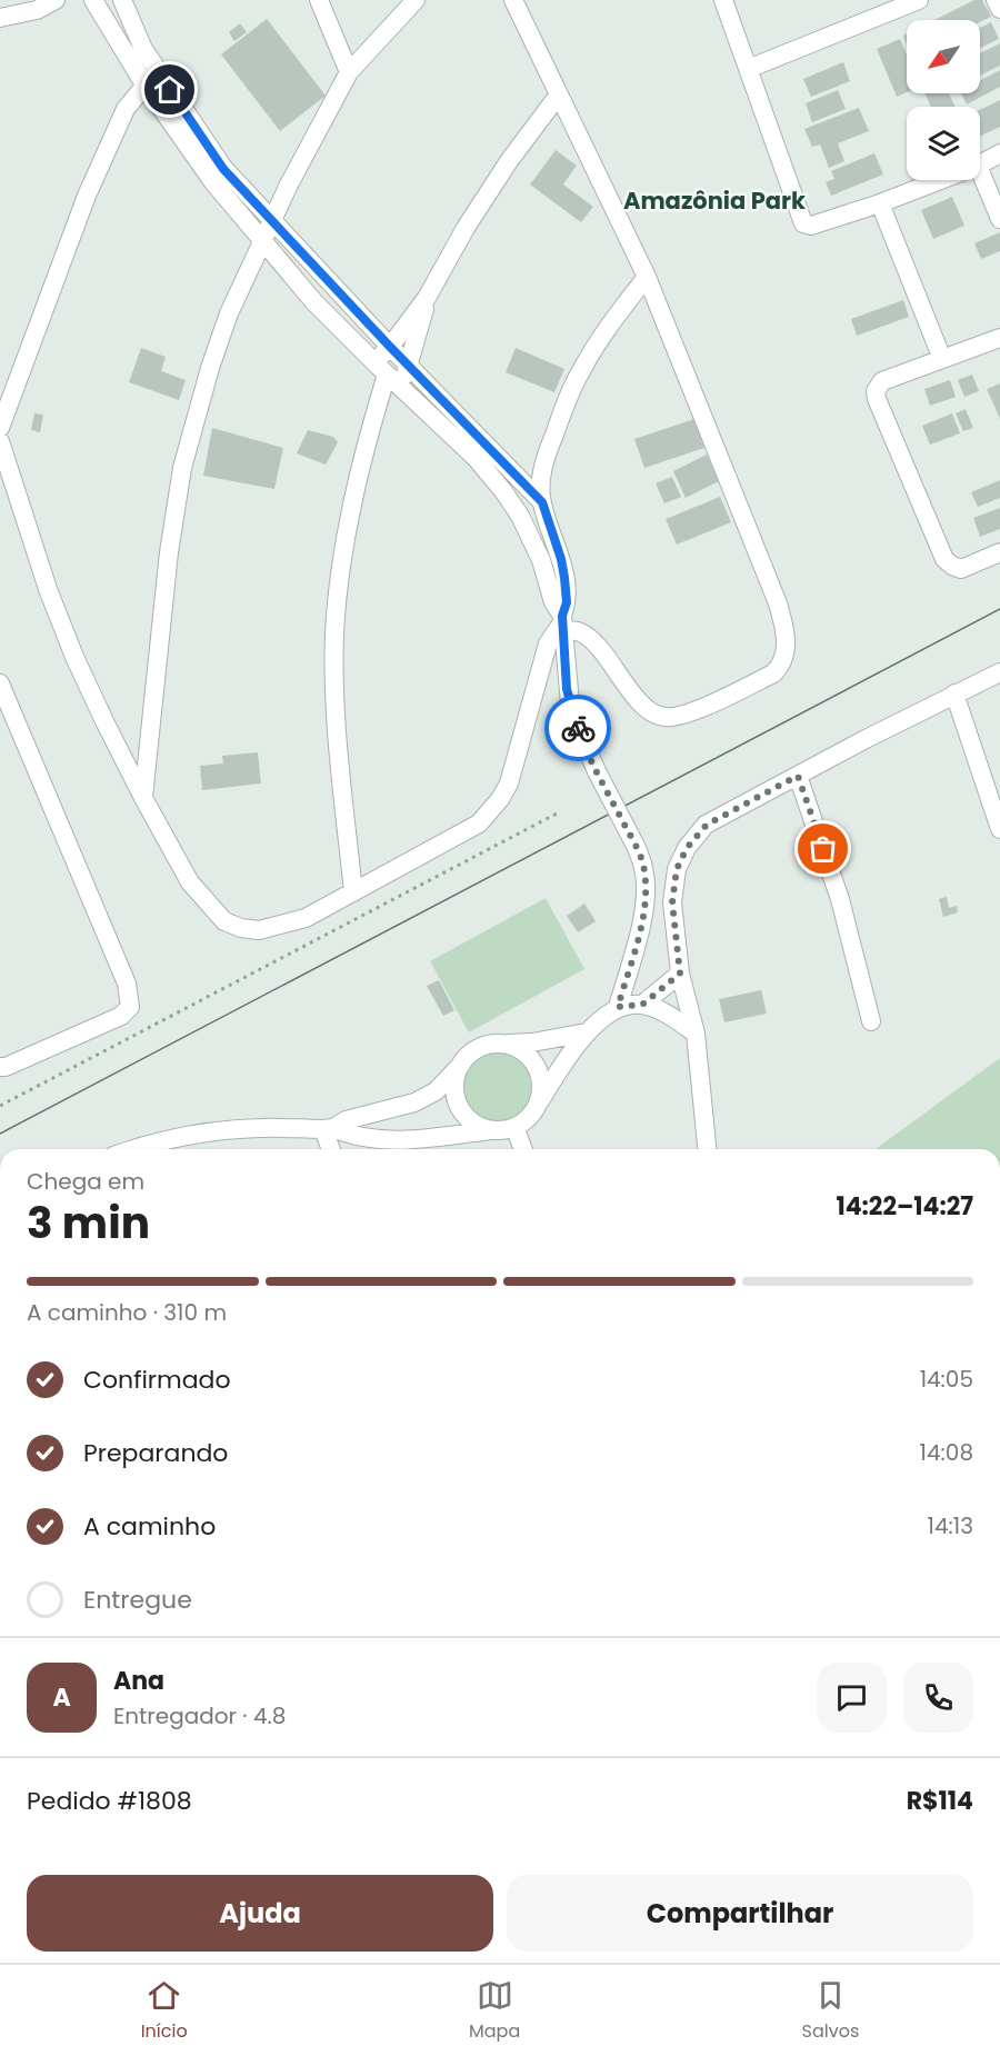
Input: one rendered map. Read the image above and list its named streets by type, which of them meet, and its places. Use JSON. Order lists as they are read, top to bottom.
{
  "districts": ["Amazônia Park"],
  "north": "bottom left",
  "page": {
    "heading": ["3 min", "Chega em", "14:22–14:27"],
    "panel": [
      "Ana",
      "Entregador · 4.8",
      "Pedido #1808",
      "R$114"
    ],
    "bar": "A caminho · 310 m",
    "list": [
      ["Confirmado", "14:05"],
      ["Preparando", "14:08"],
      ["A caminho", "14:13"],
      "Entregue"
    ],
    "round": "A",
    "buttons": ["Ajuda", "Compartilhar"],
    "tabs": ["Início", "Mapa", "Salvos"]
  }
}
